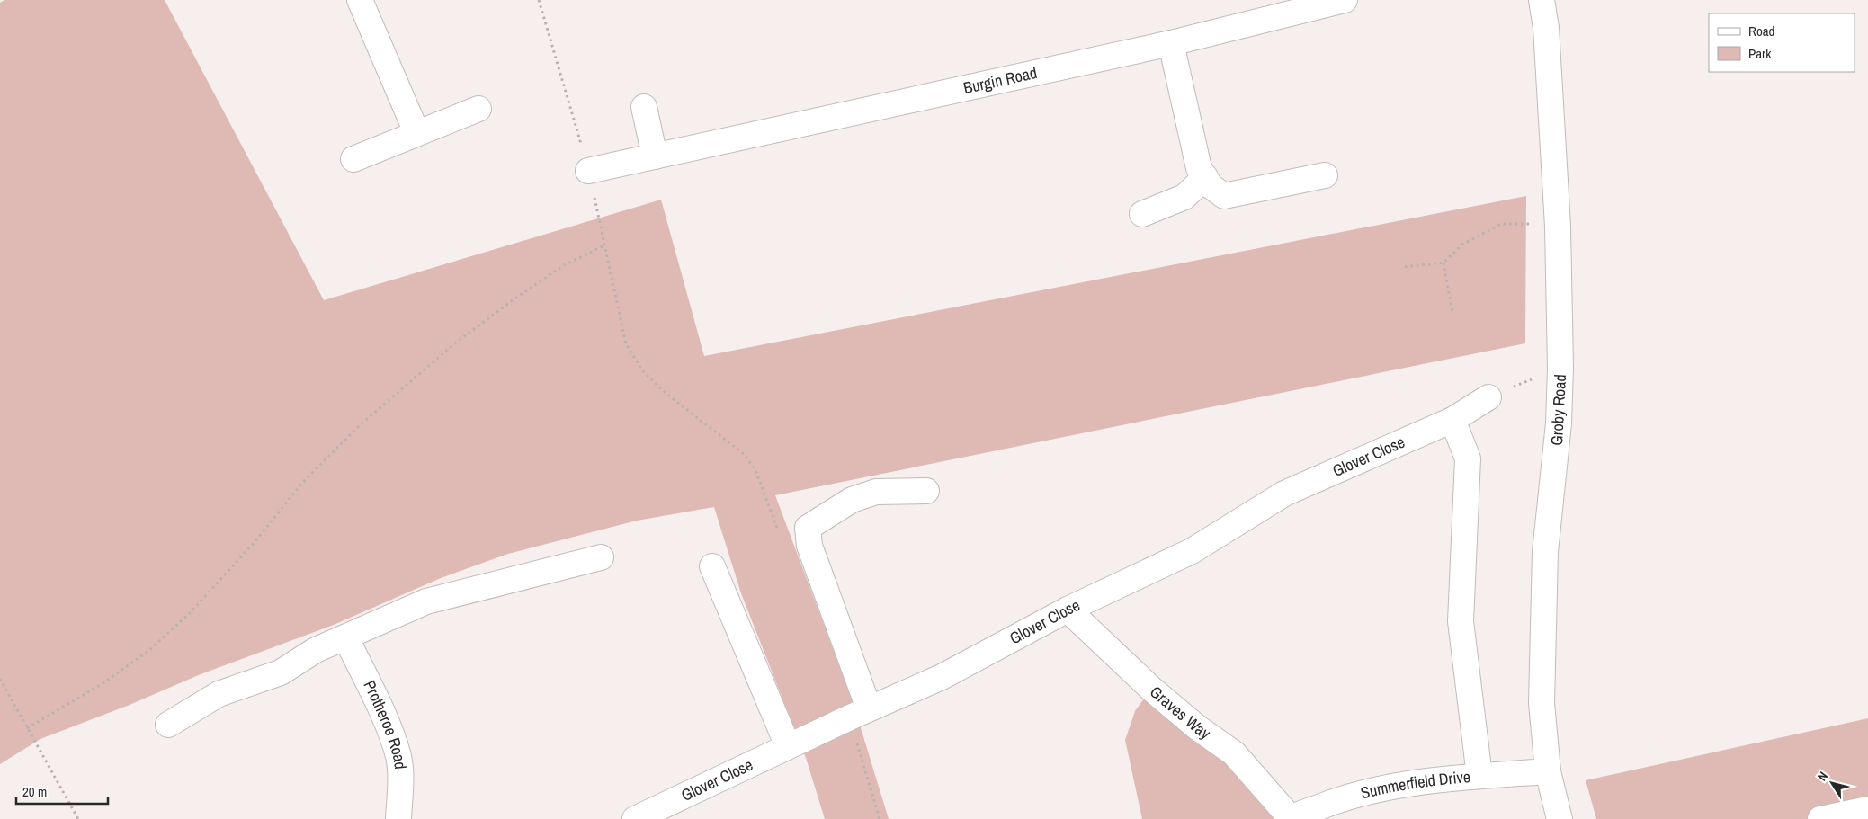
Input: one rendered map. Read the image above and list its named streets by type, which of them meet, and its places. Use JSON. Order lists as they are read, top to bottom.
{
  "streets": {
    "street": [
      "Burgin Road",
      "Groby Road",
      "Glover Close",
      "Graves Way",
      "Protheroe Road",
      "Summerfield Drive"
    ]
  },
  "crossings": [
    ["Groby Road", "Summerfield Drive"],
    ["Glover Close", "Graves Way"],
    ["Graves Way", "Summerfield Drive"]
  ],
  "legend": ["Road", "Park"],
  "scale_bar": "20 m",
  "north": "top left"
}
